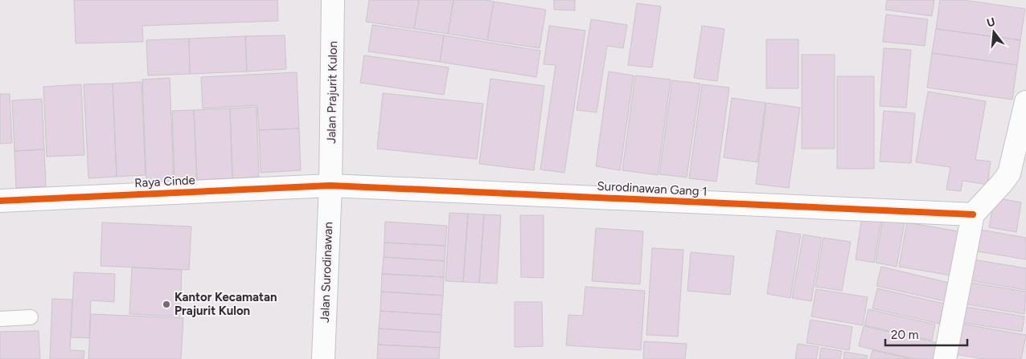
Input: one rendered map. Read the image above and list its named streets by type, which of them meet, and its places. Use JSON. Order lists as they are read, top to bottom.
{
  "streets": {
    "street": [
      "Jalan Prajurit Kulon",
      "Raya Cinde",
      "Surodinawan Gang 1",
      "Jalan Surodinawan"
    ]
  },
  "crossings": [
    ["Jalan Prajurit Kulon", "Raya Cinde"],
    ["Jalan Prajurit Kulon", "Surodinawan Gang 1"],
    ["Jalan Prajurit Kulon", "Jalan Surodinawan"],
    ["Raya Cinde", "Surodinawan Gang 1"],
    ["Raya Cinde", "Jalan Surodinawan"],
    ["Surodinawan Gang 1", "Jalan Surodinawan"]
  ],
  "places": ["Kantor Kecamatan Prajurit Kulon"],
  "scale_bar": "20 m",
  "north": "top"
}
